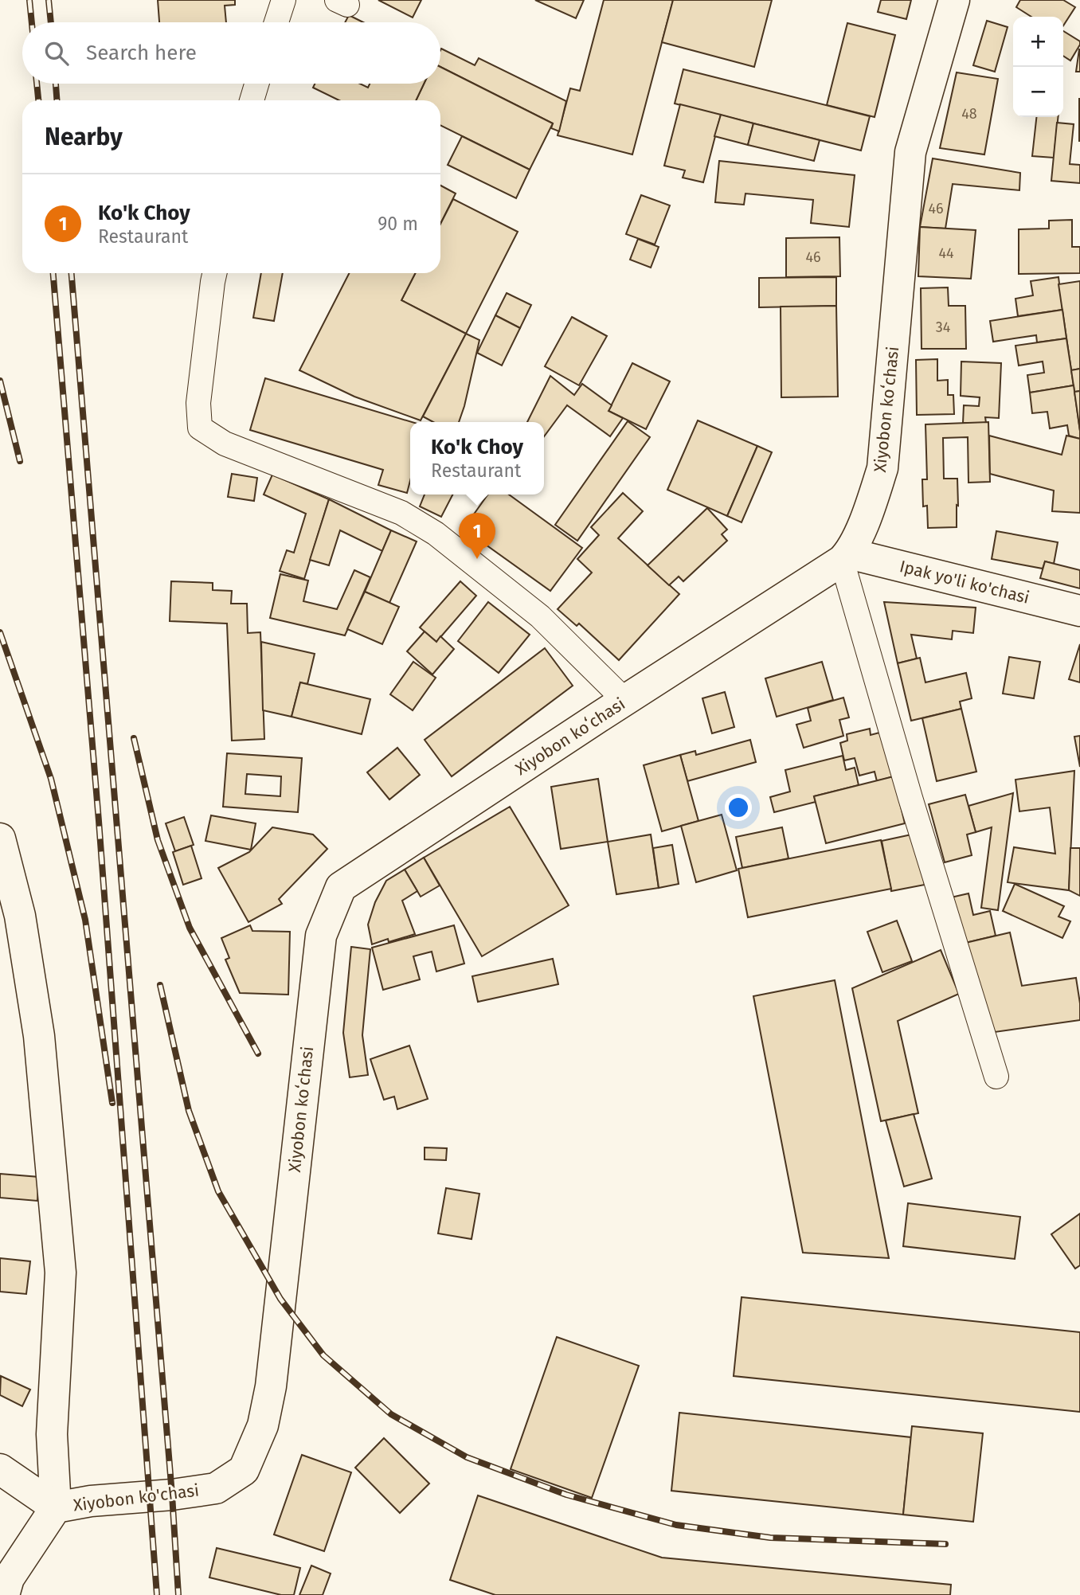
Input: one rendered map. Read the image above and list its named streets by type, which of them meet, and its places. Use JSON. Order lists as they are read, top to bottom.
{
  "streets": {
    "main road": ["Xiyobon koʻchasi", "Ipak yo'li ko'chasi", "Xiyobon ko'chasi"]
  },
  "crossings": [
    ["Xiyobon koʻchasi", "Ipak yo'li ko'chasi"],
    ["Xiyobon koʻchasi", "Xiyobon ko'chasi"]
  ],
  "house_numbers": [
    "48",
    "46",
    "44",
    "46",
    "34"
  ],
  "page": {
    "map_buttons": ["+", "−"],
    "search": "Search here",
    "heading": "Nearby",
    "list": [
      {
        "mark": "1",
        "name": "Ko'k Choy",
        "note": "Restaurant",
        "value": "90 m"
      }
    ],
    "popup": ["Ko'k Choy", "Restaurant"],
    "pins": "1"
  }
}
